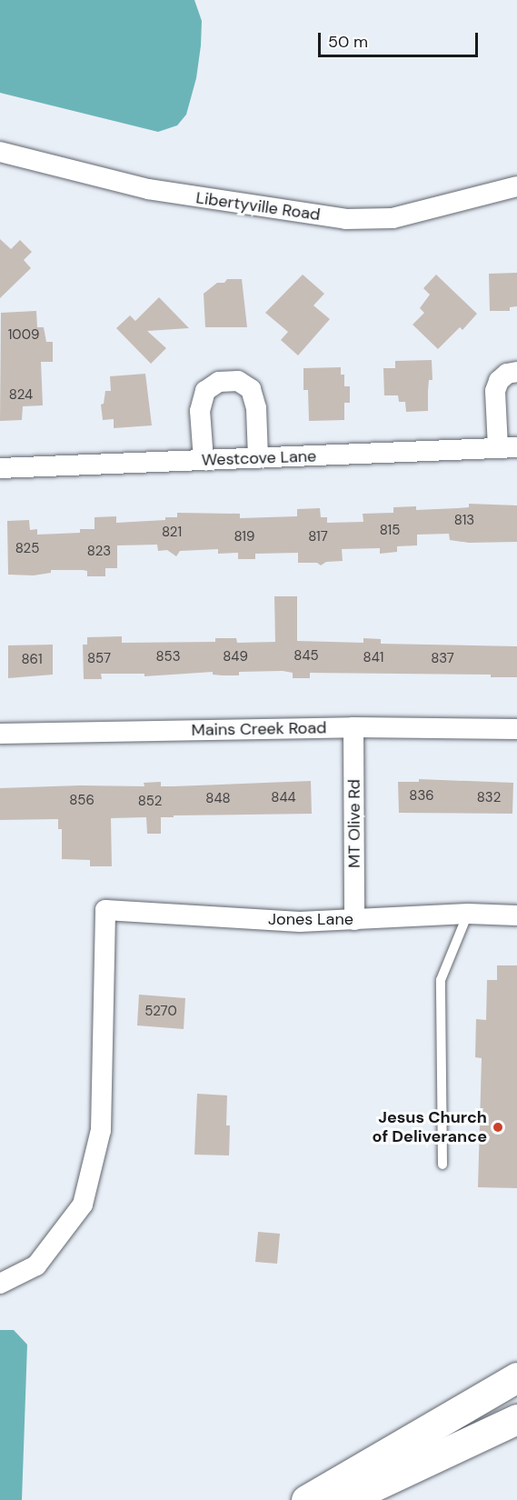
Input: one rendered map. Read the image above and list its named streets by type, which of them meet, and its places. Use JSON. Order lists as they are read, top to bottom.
{
  "streets": {
    "street": [
      "Libertyville Road",
      "Westcove Lane",
      "Mains Creek Road",
      "MT Olive Rd",
      "Jones Lane"
    ]
  },
  "crossings": [
    ["Mains Creek Road", "MT Olive Rd"],
    ["MT Olive Rd", "Jones Lane"]
  ],
  "places": ["Jesus Church of Deliverance"],
  "house_numbers": [
    "1009",
    "824",
    "813",
    "815",
    "821",
    "819",
    "817",
    "825",
    "823",
    "845",
    "853",
    "849",
    "841",
    "857",
    "837",
    "861",
    "836",
    "844",
    "832",
    "848",
    "856",
    "852",
    "5270"
  ],
  "scale_bar": "50 m"
}
